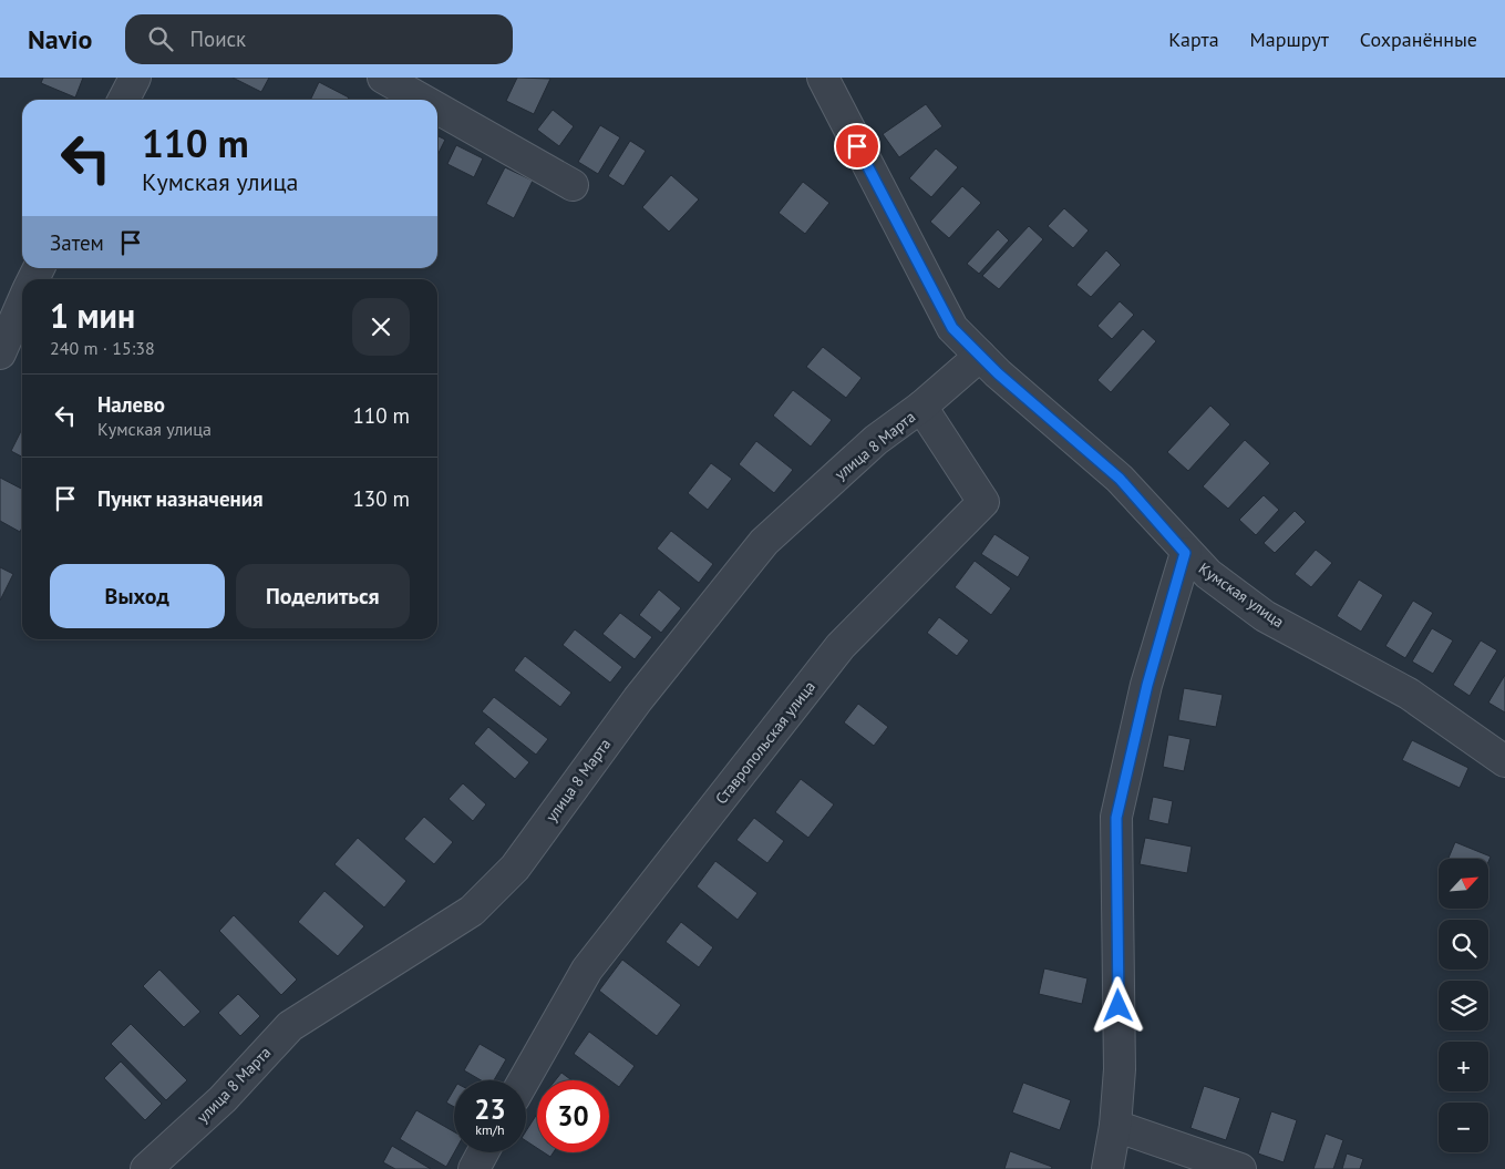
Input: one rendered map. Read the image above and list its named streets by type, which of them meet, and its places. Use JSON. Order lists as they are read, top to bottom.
{
  "streets": {
    "street": ["улица 8 Марта", "Кумская улица", "Ставропольская улица"]
  },
  "crossings": [
    ["улица 8 Марта", "Кумская улица"],
    ["улица 8 Марта", "Ставропольская улица"]
  ],
  "north": "top right",
  "page": {
    "header": "Navio",
    "search": "Поиск",
    "nav": ["Карта", "Маршрут", "Сохранённые"],
    "turn": ["110 m", "Кумская улица"],
    "then": "Затем",
    "heading": ["1 мин", "240 m · 15:38"],
    "list": [
      {
        "name": "Налево",
        "note": "Кумская улица",
        "value": "110 m"
      },
      {
        "name": "Пункт назначения",
        "value": "130 m"
      }
    ],
    "buttons": ["Выход", "Поделиться"],
    "map_buttons": ["+", "−"],
    "speed": "23 km/h",
    "limit": "30"
  }
}
